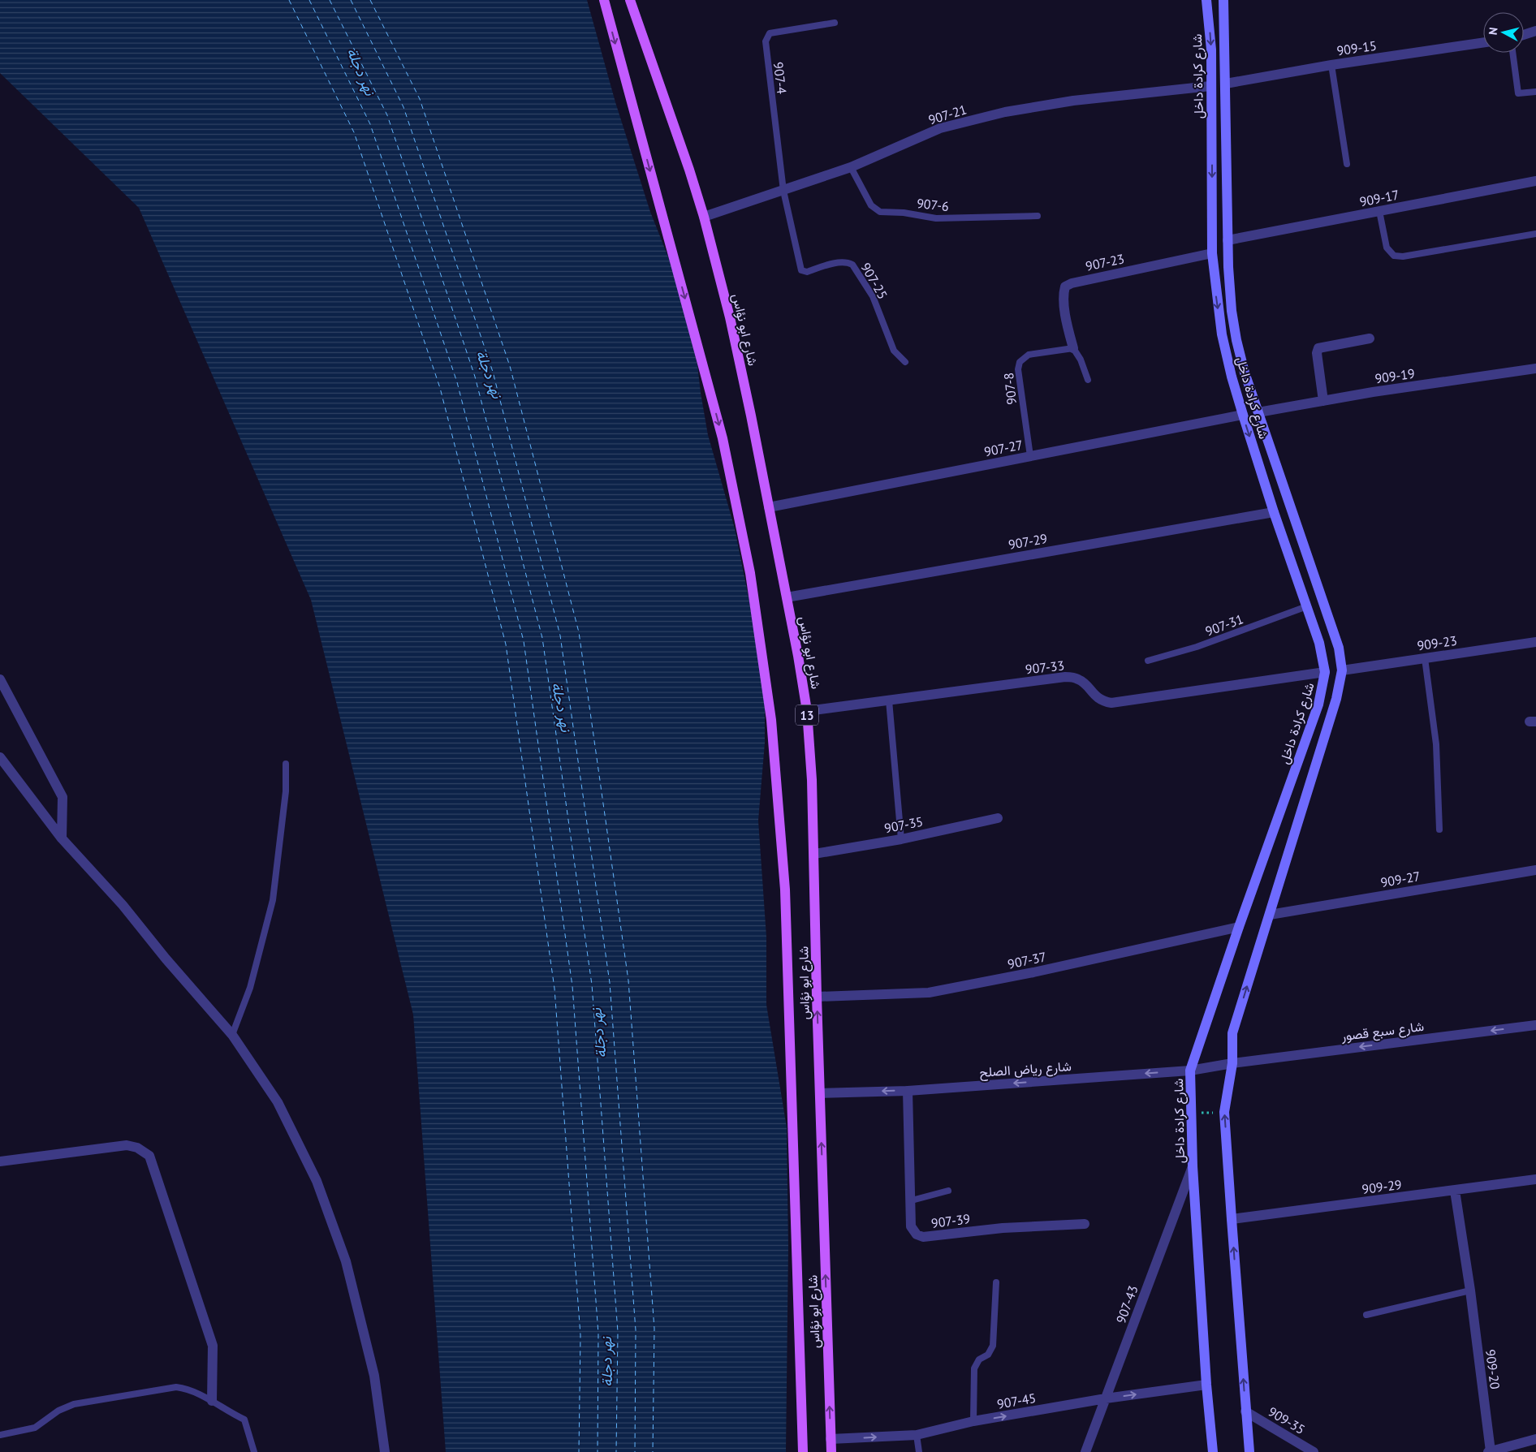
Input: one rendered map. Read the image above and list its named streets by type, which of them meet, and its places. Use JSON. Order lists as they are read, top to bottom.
{
  "streets": {
    "main road": ["شارع كرادة داخل", "شارع ابو نؤاس", "13"],
    "street": [
      "909-15",
      "907-21",
      "909-17",
      "907-23",
      "909-19",
      "907-27",
      "907-29",
      "909-23",
      "907-33",
      "907-35",
      "909-27",
      "907-37",
      "شارع سبع قصور",
      "شارع رياض الصلح",
      "909-29",
      "907-39",
      "907-43",
      "909-20",
      "907-45",
      "909-35"
    ],
    "lane": [
      "907-4",
      "907-6",
      "907-25",
      "907-8",
      "907-31"
    ]
  },
  "crossings": [
    ["909-15", "شارع كرادة داخل"],
    ["شارع كرادة داخل", "907-21"],
    ["شارع كرادة داخل", "909-17"],
    ["شارع كرادة داخل", "907-23"],
    ["شارع كرادة داخل", "909-19"],
    ["شارع كرادة داخل", "907-27"],
    ["شارع كرادة داخل", "907-29"],
    ["شارع كرادة داخل", "907-31"],
    ["شارع كرادة داخل", "909-23"],
    ["شارع كرادة داخل", "907-33"],
    ["شارع كرادة داخل", "909-27"],
    ["شارع كرادة داخل", "907-37"],
    ["شارع كرادة داخل", "شارع سبع قصور"],
    ["شارع كرادة داخل", "شارع رياض الصلح"],
    ["شارع كرادة داخل", "909-29"],
    ["شارع كرادة داخل", "907-43"],
    ["شارع كرادة داخل", "907-45"],
    ["شارع كرادة داخل", "909-35"],
    ["907-4", "907-21"],
    ["907-4", "907-25"],
    ["907-21", "907-6"],
    ["907-21", "907-25"],
    ["907-21", "شارع ابو نؤاس"],
    ["907-23", "907-8"],
    ["شارع ابو نؤاس", "907-27"],
    ["شارع ابو نؤاس", "907-29"],
    ["شارع ابو نؤاس", "907-33"],
    ["شارع ابو نؤاس", "907-35"],
    ["شارع ابو نؤاس", "907-37"],
    ["شارع ابو نؤاس", "شارع رياض الصلح"],
    ["شارع ابو نؤاس", "907-45"],
    ["907-8", "907-27"],
    ["شارع سبع قصور", "شارع رياض الصلح"],
    ["شارع رياض الصلح", "907-39"],
    ["909-29", "909-20"],
    ["907-43", "907-45"]
  ],
  "one_way": ["شارع سبع قصور", "شارع رياض الصلح", "907-45"],
  "water": ["نهر دجلة"],
  "north": "left"
}
